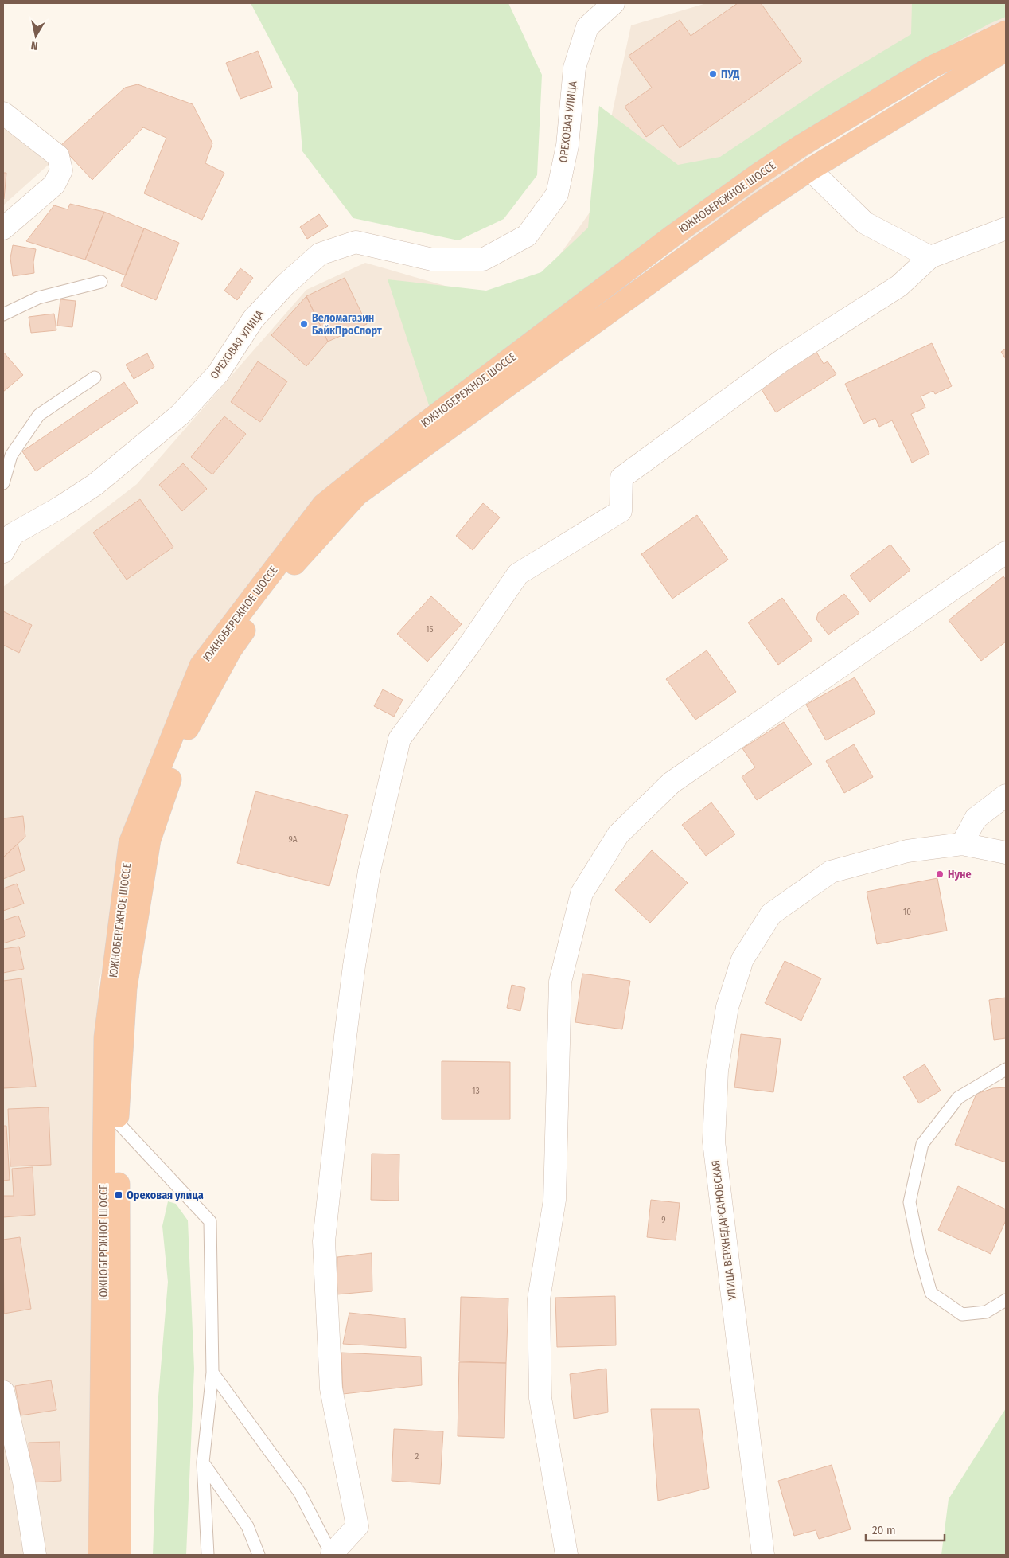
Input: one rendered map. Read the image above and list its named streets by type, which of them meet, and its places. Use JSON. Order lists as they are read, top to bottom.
{
  "streets": {
    "highway": ["ЮЖНОБЕРЕЖНОЕ ШОССЕ"],
    "street": ["ОРЕХОВАЯ УЛИЦА", "УЛИЦА ВЕРХНЕДАРСАНОВСКАЯ"]
  },
  "places": {
    "other": ["ПУД", "Веломагазин БайкПроСпорт", "Нуне"],
    "transit": ["Ореховая улица"]
  },
  "house_numbers": [
    "15",
    "9А",
    "10",
    "13",
    "9",
    "2"
  ],
  "scale_bar": "20 m",
  "north": "bottom"
}
